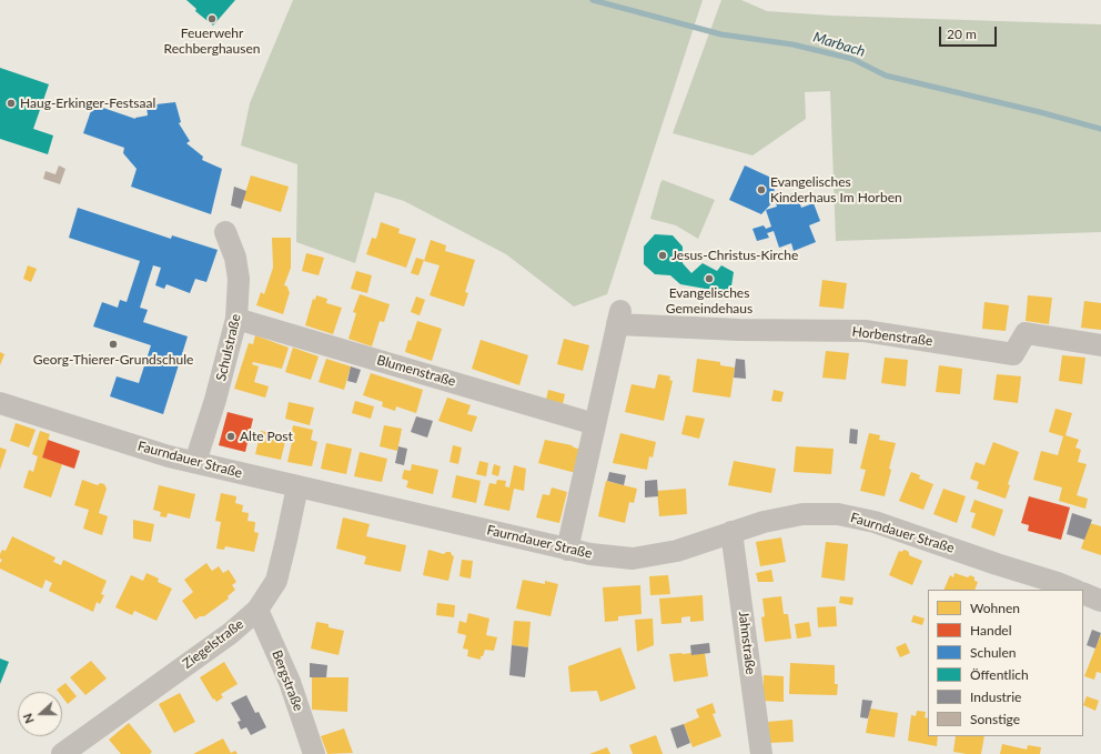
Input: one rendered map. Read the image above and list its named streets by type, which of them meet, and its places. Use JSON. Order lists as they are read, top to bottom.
{
  "streets": {
    "street": [
      "Horbenstraße",
      "Schulstraße",
      "Blumenstraße",
      "Faurndauer Straße",
      "Jahnstraße",
      "Ziegelstraße",
      "Bergstraße"
    ]
  },
  "crossings": [
    ["Horbenstraße", "Blumenstraße"],
    ["Horbenstraße", "Faurndauer Straße"],
    ["Schulstraße", "Blumenstraße"],
    ["Schulstraße", "Faurndauer Straße"],
    ["Faurndauer Straße", "Jahnstraße"],
    ["Faurndauer Straße", "Ziegelstraße"],
    ["Ziegelstraße", "Bergstraße"]
  ],
  "water": ["Marbach"],
  "places": [
    "Feuerwehr Rechberghausen",
    "Haug-Erkinger-Festsaal",
    "Evangelisches Kinderhaus Im Horben",
    "Jesus-Christus-Kirche",
    "Evangelisches Gemeindehaus",
    "Georg-Thierer-Grundschule",
    "Alte Post"
  ],
  "legend": [
    "Wohnen",
    "Handel",
    "Schulen",
    "Öffentlich",
    "Industrie",
    "Sonstige"
  ],
  "scale_bar": "20 m",
  "north": "left"
}
